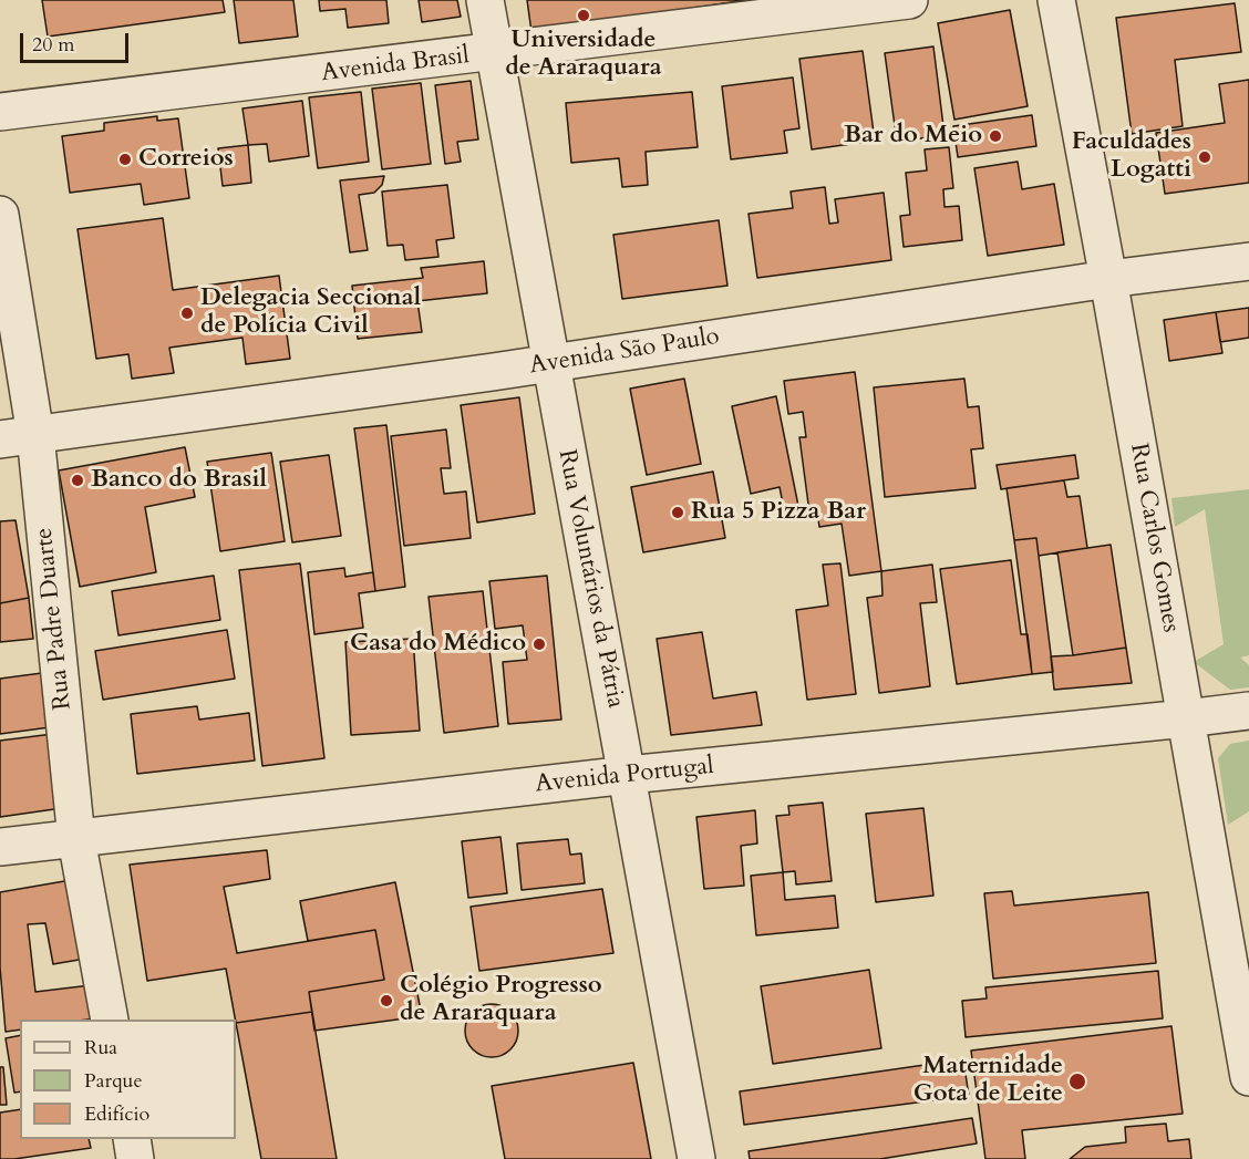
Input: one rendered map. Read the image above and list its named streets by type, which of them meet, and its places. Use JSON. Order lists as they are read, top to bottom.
{
  "streets": {
    "street": [
      "Avenida Brasil",
      "Avenida São Paulo",
      "Rua Carlos Gomes",
      "Rua Voluntários da Pátria",
      "Rua Padre Duarte",
      "Avenida Portugal"
    ]
  },
  "crossings": [
    ["Avenida Brasil", "Rua Voluntários da Pátria"],
    ["Avenida São Paulo", "Rua Carlos Gomes"],
    ["Avenida São Paulo", "Rua Voluntários da Pátria"],
    ["Avenida São Paulo", "Rua Padre Duarte"],
    ["Rua Carlos Gomes", "Avenida Portugal"],
    ["Rua Voluntários da Pátria", "Avenida Portugal"],
    ["Rua Padre Duarte", "Avenida Portugal"]
  ],
  "places": [
    "Universidade de Araraquara",
    "Bar do Meio",
    "Faculdades Logatti",
    "Correios",
    "Delegacia Seccional de Polícia Civil",
    "Banco do Brasil",
    "Rua 5 Pizza Bar",
    "Casa do Médico",
    "Colégio Progresso de Araraquara",
    "Maternidade Gota de Leite"
  ],
  "legend": ["Rua", "Parque", "Edifício"],
  "scale_bar": "20 m"
}
